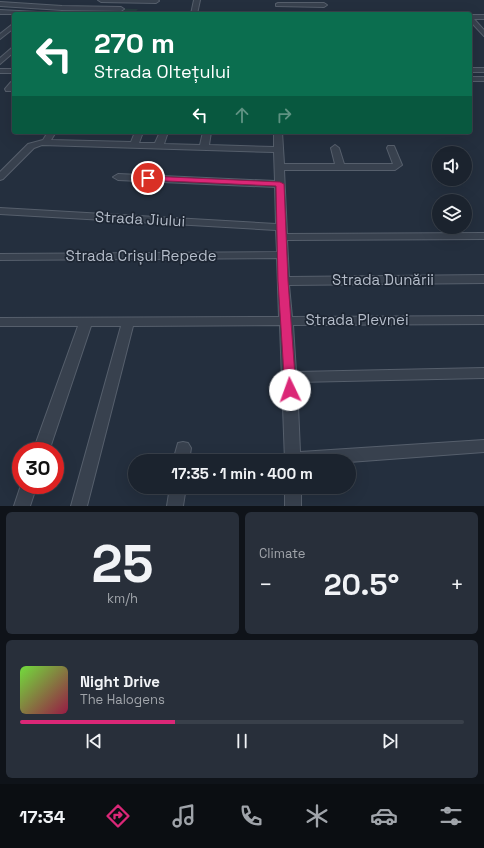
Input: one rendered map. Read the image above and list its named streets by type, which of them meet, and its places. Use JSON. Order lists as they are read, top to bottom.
{
  "streets": {
    "street": [
      "Strada Jiului",
      "Strada Crișul Repede",
      "Strada Dunării",
      "Strada Plevnei"
    ]
  },
  "page": {
    "turn": ["270 m", "Strada Oltețului"],
    "limit": "30",
    "trip": "17:35 · 1 min · 400 m",
    "tile": [
      ["25", "km/h"],
      "Climate"
    ],
    "heat": ["−", "20.5°", "+"],
    "song": ["Night Drive", "The Halogens"],
    "tabs": "17:34"
  }
}
